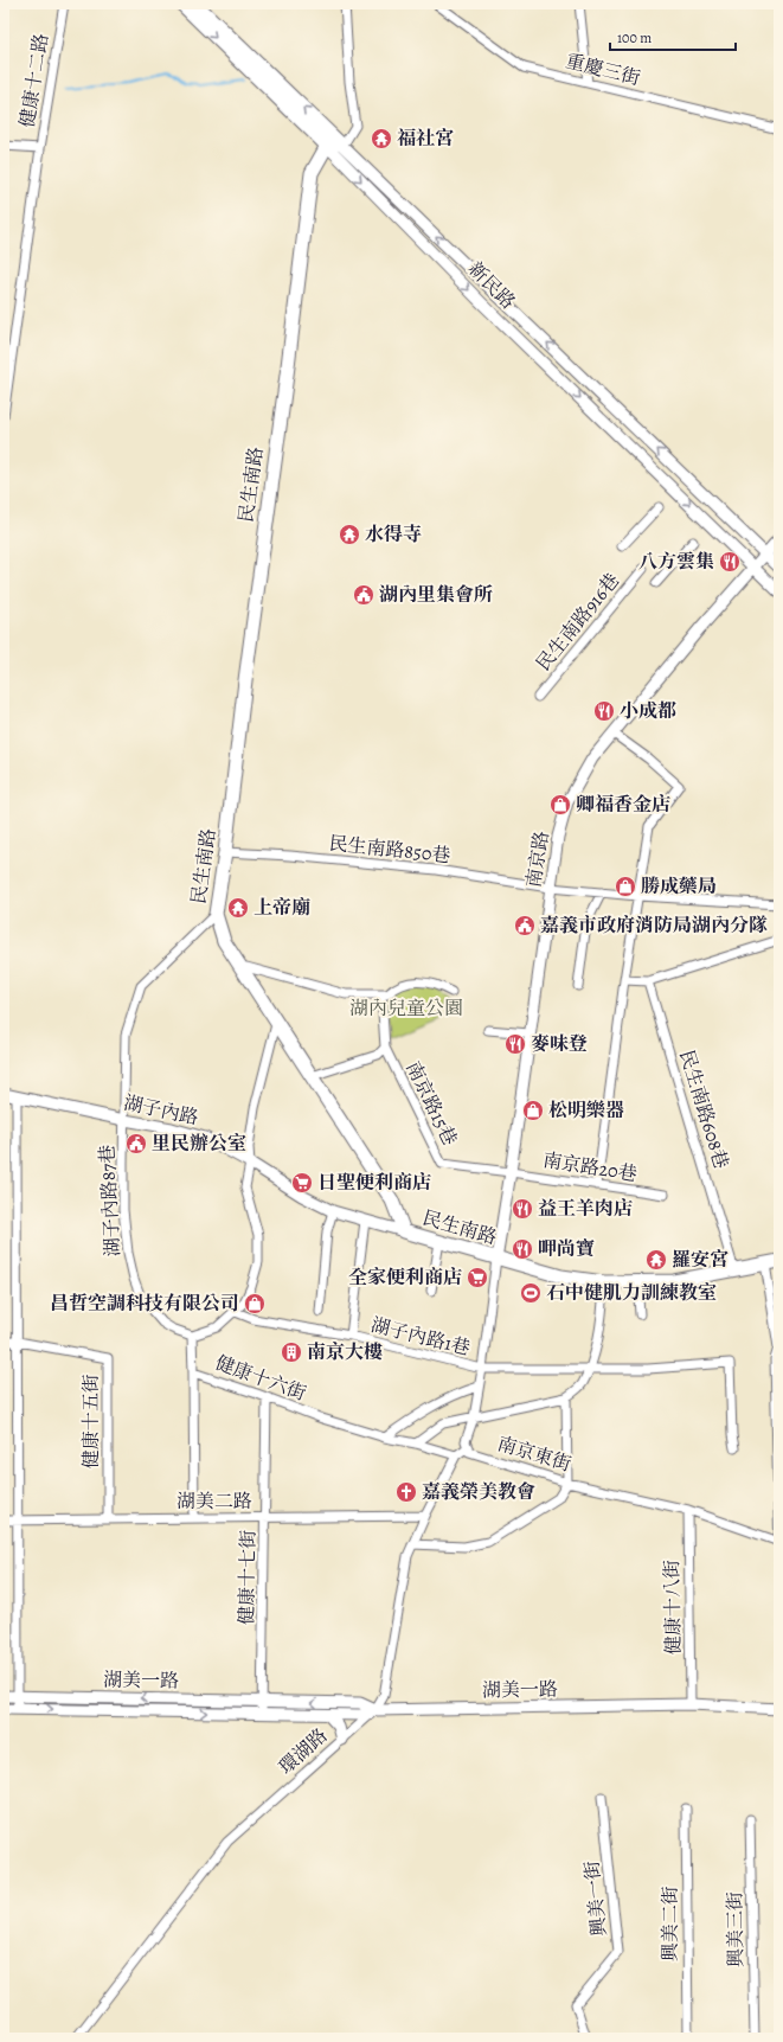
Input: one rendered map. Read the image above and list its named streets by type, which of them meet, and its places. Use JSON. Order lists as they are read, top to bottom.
{
  "streets": {
    "main road": ["新民路", "民生南路"],
    "street": [
      "重慶三街",
      "健康十二路",
      "民生南路916巷",
      "民生南路850巷",
      "南京路",
      "南京路15巷",
      "民生南路608巷",
      "湖子內路",
      "南京路20巷",
      "湖子內路87巷",
      "湖子內路1巷",
      "健康十六街",
      "健康十五街",
      "南京東街",
      "湖美二路",
      "健康十七街",
      "健康十八街",
      "湖美一路",
      "環湖路",
      "興美一街",
      "興美二街",
      "興美三街"
    ]
  },
  "crossings": [
    ["新民路", "民生南路"],
    ["新民路", "南京路"],
    ["民生南路", "民生南路850巷"],
    ["民生南路", "南京路"],
    ["民生南路", "南京路15巷"],
    ["民生南路", "民生南路608巷"],
    ["民生南路", "湖子內路"],
    ["民生南路", "湖子內路87巷"],
    ["民生南路", "南京東街"],
    ["民生南路850巷", "南京路"],
    ["南京路", "南京路15巷"],
    ["南京路", "南京路20巷"],
    ["南京路", "南京東街"],
    ["南京路15巷", "南京路20巷"],
    ["湖子內路", "湖子內路87巷"],
    ["湖子內路", "湖子內路1巷"],
    ["湖子內路1巷", "南京東街"],
    ["健康十六街", "湖美二路"],
    ["健康十六街", "健康十七街"],
    ["健康十六街", "環湖路"],
    ["健康十五街", "湖美二路"],
    ["南京東街", "健康十八街"],
    ["南京東街", "環湖路"],
    ["湖美二路", "健康十七街"],
    ["湖美二路", "環湖路"],
    ["健康十七街", "湖美一路"],
    ["健康十八街", "湖美一路"],
    ["湖美一路", "環湖路"]
  ],
  "parks": ["湖內兒童公園"],
  "places": {
    "temple": [
      "福社宮",
      "水得寺",
      "上帝廟",
      "羅安宮"
    ],
    "restaurant": [
      "八方雲集",
      "小成都",
      "麥味登",
      "益王羊肉店",
      "呷尚寶"
    ],
    "public building": ["湖內里集會所", "嘉義市政府消防局湖內分隊", "里民辦公室"],
    "shop": [
      "卿福香金店",
      "勝成藥局",
      "松明樂器",
      "昌哲空調科技有限公司"
    ],
    "supermarket": ["日聖便利商店", "全家便利商店"],
    "sports": ["石中健肌力訓練教室"],
    "building": ["南京大樓"],
    "church": ["嘉義榮美教會"]
  },
  "scale_bar": "100 m"
}
